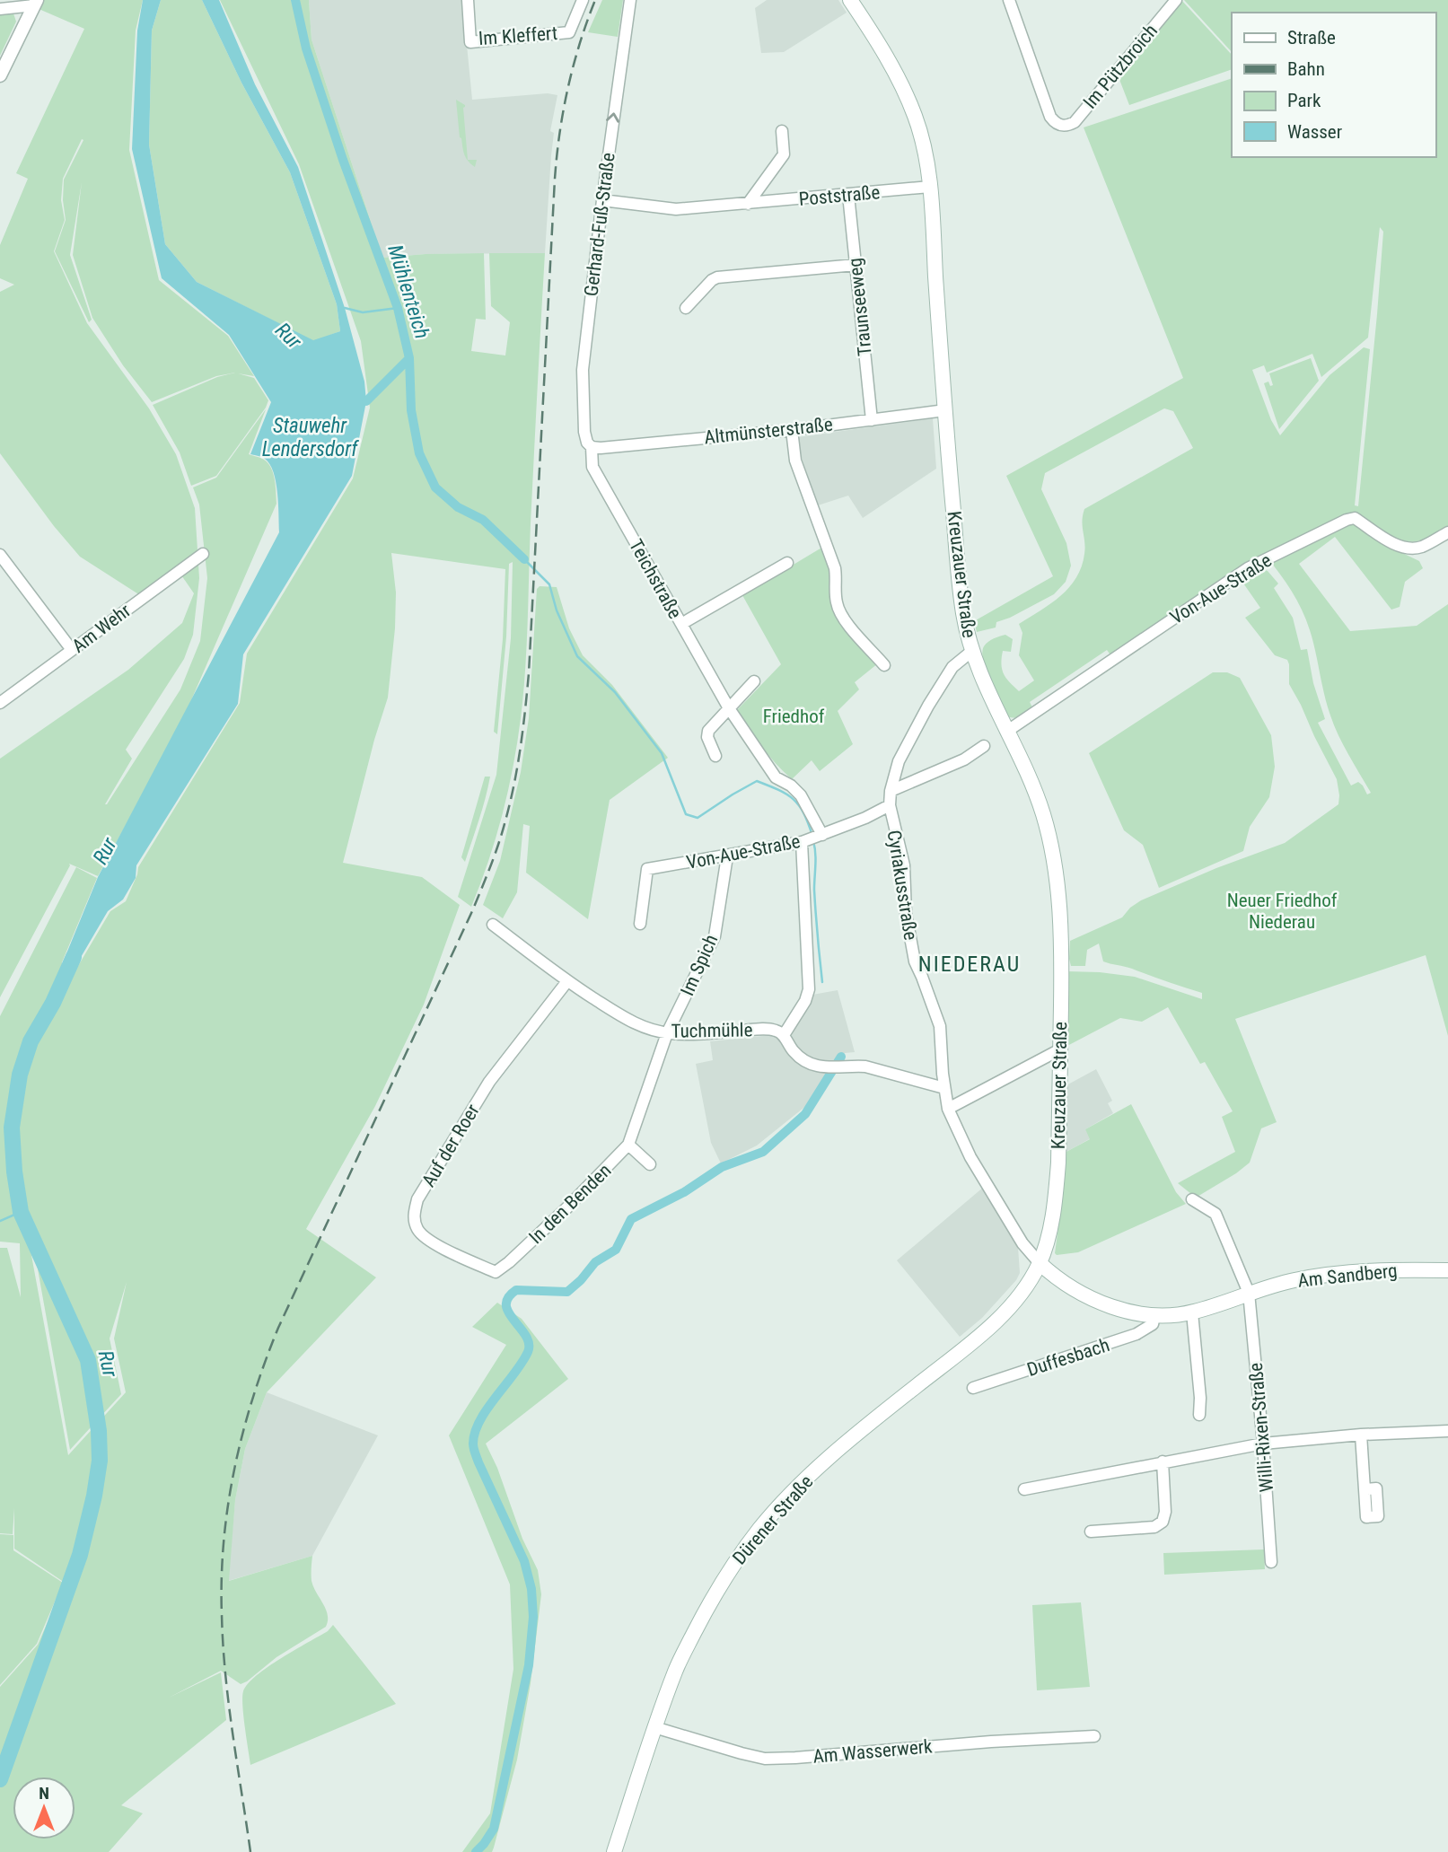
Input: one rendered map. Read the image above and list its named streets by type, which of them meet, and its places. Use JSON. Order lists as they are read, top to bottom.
{
  "streets": {
    "main road": ["Kreuzauer Straße", "Am Sandberg", "Dürener Straße"],
    "street": [
      "Im Kleffert",
      "Im Pützbroich",
      "Poststraße",
      "Gerhard-Fuß-Straße",
      "Traunseeweg",
      "Altmünsterstraße",
      "Teichstraße",
      "Von-Aue-Straße",
      "Am Wehr",
      "Cyriakusstraße",
      "Im Spich",
      "Tuchmühle",
      "Auf der Roer",
      "In den Benden",
      "Duffesbach",
      "Willi-Rixen-Straße",
      "Am Wasserwerk"
    ]
  },
  "crossings": [
    ["Poststraße", "Gerhard-Fuß-Straße"],
    ["Poststraße", "Traunseeweg"],
    ["Poststraße", "Kreuzauer Straße"],
    ["Gerhard-Fuß-Straße", "Altmünsterstraße"],
    ["Gerhard-Fuß-Straße", "Teichstraße"],
    ["Traunseeweg", "Altmünsterstraße"],
    ["Altmünsterstraße", "Kreuzauer Straße"],
    ["Altmünsterstraße", "Teichstraße"],
    ["Kreuzauer Straße", "Von-Aue-Straße"],
    ["Kreuzauer Straße", "Cyriakusstraße"],
    ["Kreuzauer Straße", "Am Sandberg"],
    ["Kreuzauer Straße", "Dürener Straße"],
    ["Teichstraße", "Von-Aue-Straße"],
    ["Teichstraße", "Tuchmühle"],
    ["Von-Aue-Straße", "Cyriakusstraße"],
    ["Von-Aue-Straße", "Im Spich"],
    ["Cyriakusstraße", "Am Sandberg"],
    ["Cyriakusstraße", "Dürener Straße"],
    ["Im Spich", "Tuchmühle"],
    ["Im Spich", "In den Benden"],
    ["Tuchmühle", "Auf der Roer"],
    ["Tuchmühle", "In den Benden"],
    ["Auf der Roer", "In den Benden"],
    ["Am Sandberg", "Duffesbach"],
    ["Am Sandberg", "Willi-Rixen-Straße"],
    ["Am Sandberg", "Dürener Straße"],
    ["Dürener Straße", "Am Wasserwerk"]
  ],
  "one_way": ["Gerhard-Fuß-Straße"],
  "districts": ["NIEDERAU"],
  "water": ["Mühlenteich", "Rur", "Stauwehr Lendersdorf"],
  "parks": ["Friedhof", "Neuer Friedhof Niederau"],
  "legend": [
    "Straße",
    "Bahn",
    "Park",
    "Wasser"
  ],
  "north": "top"
}
